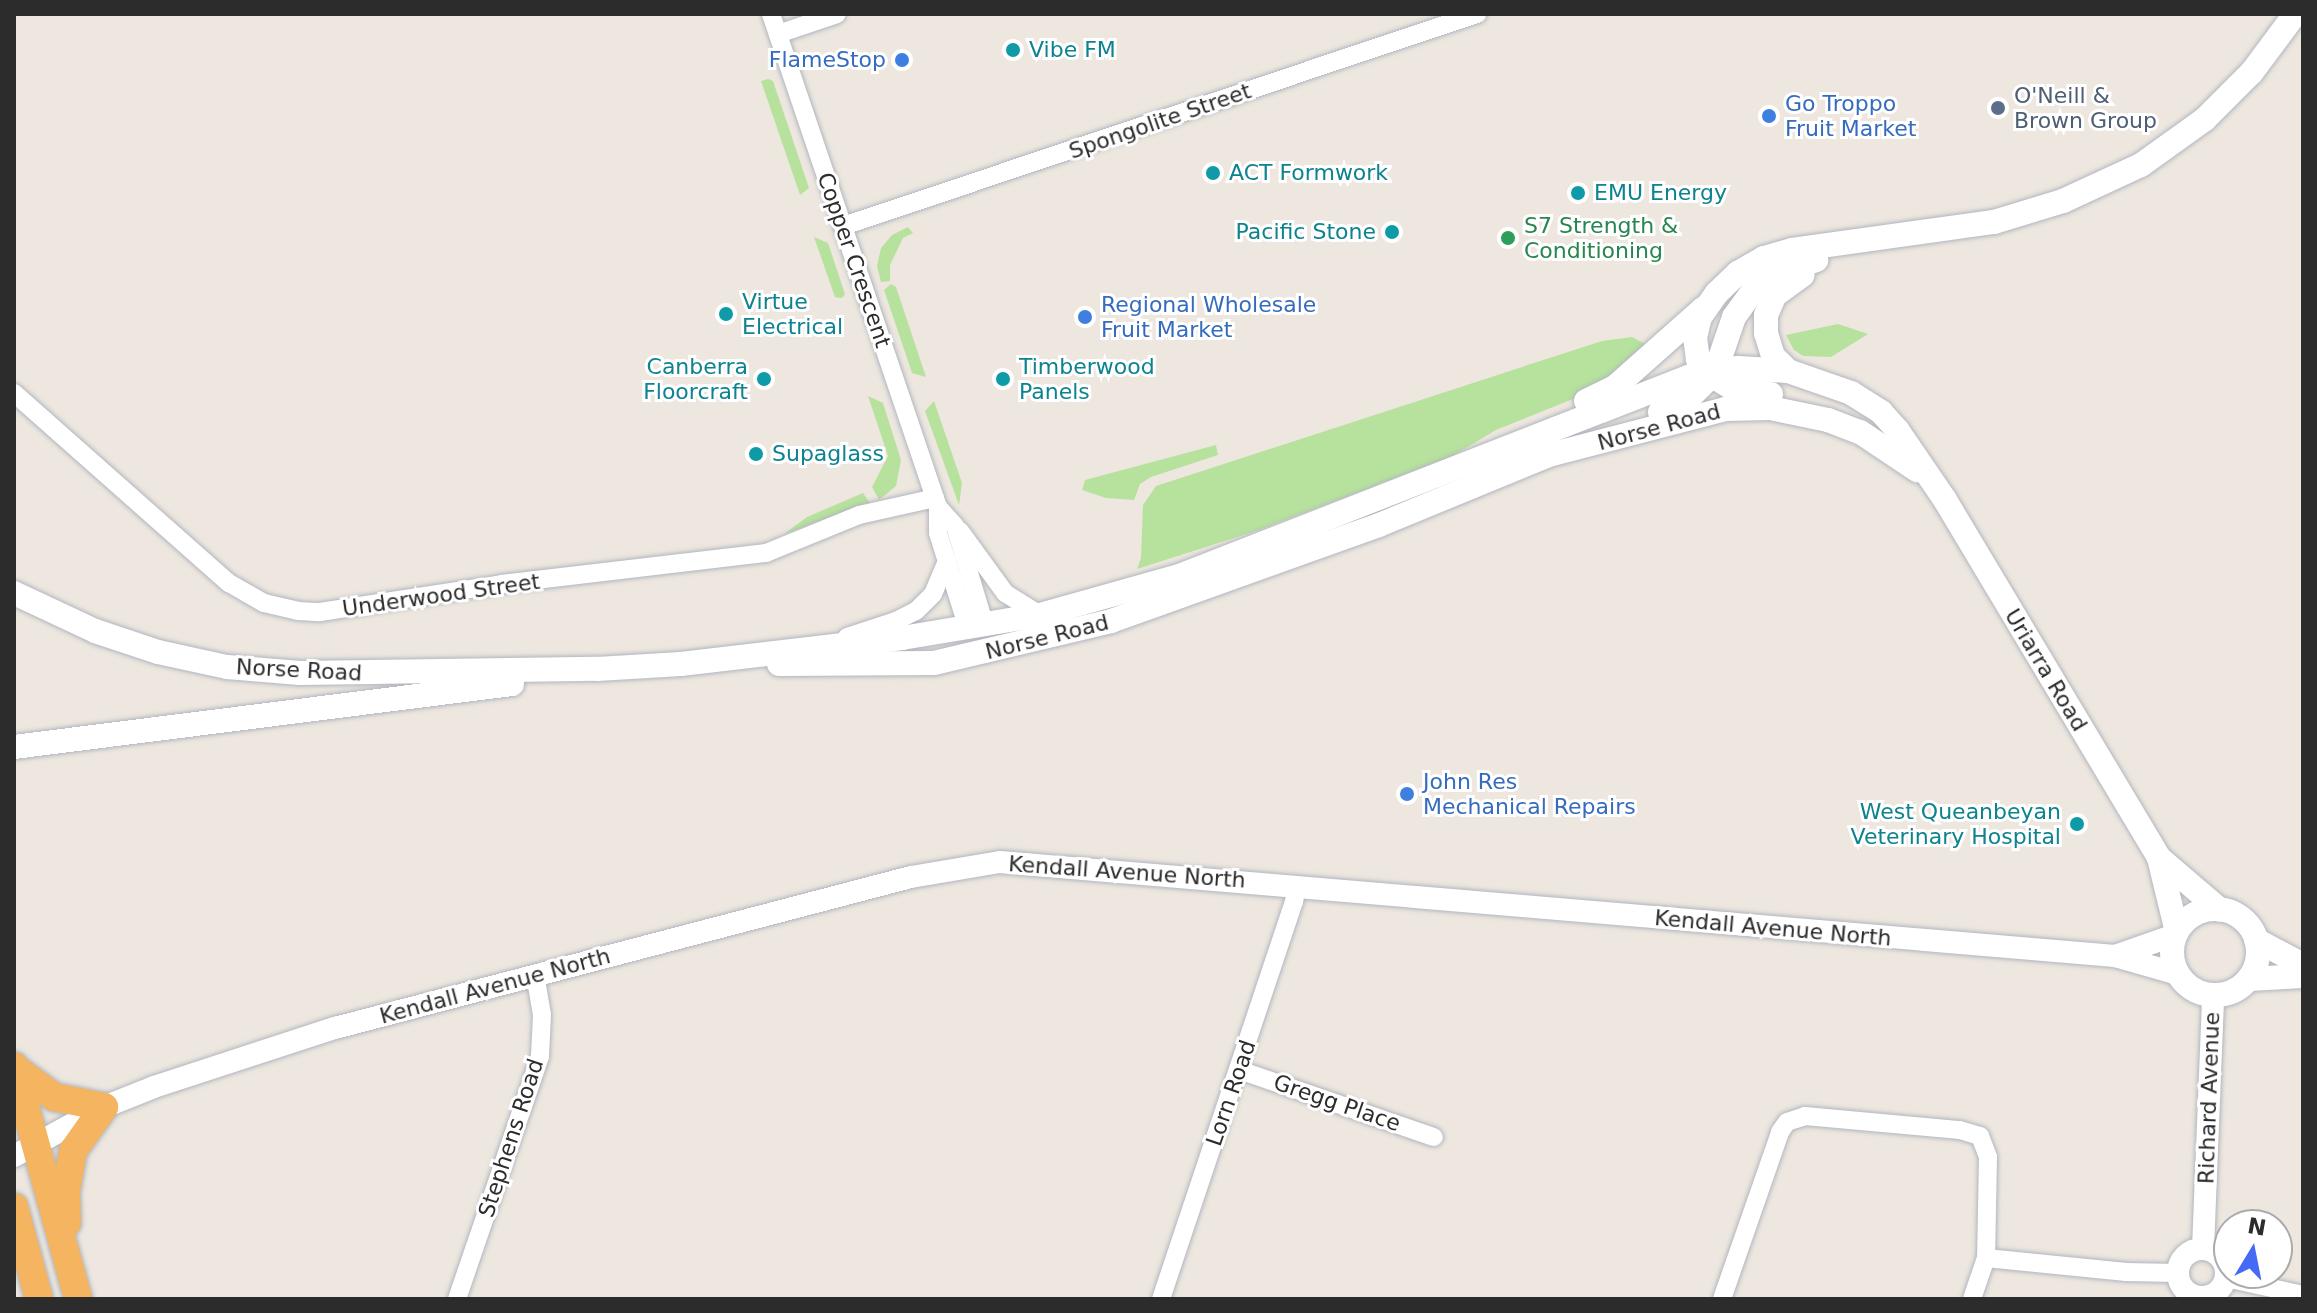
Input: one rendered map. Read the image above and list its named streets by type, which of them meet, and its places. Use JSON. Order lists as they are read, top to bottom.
{
  "streets": {
    "main road": ["Norse Road", "Uriarra Road"],
    "street": [
      "Spongolite Street",
      "Copper Crescent",
      "Underwood Street",
      "Kendall Avenue North",
      "Lorn Road",
      "Richard Avenue",
      "Gregg Place",
      "Stephens Road"
    ]
  },
  "crossings": [
    ["Spongolite Street", "Copper Crescent"],
    ["Copper Crescent", "Norse Road"],
    ["Copper Crescent", "Underwood Street"],
    ["Norse Road", "Uriarra Road"],
    ["Uriarra Road", "Kendall Avenue North"],
    ["Uriarra Road", "Richard Avenue"],
    ["Kendall Avenue North", "Lorn Road"],
    ["Kendall Avenue North", "Richard Avenue"],
    ["Kendall Avenue North", "Stephens Road"],
    ["Lorn Road", "Gregg Place"]
  ],
  "places": [
    "Vibe FM",
    "FlameStop",
    "O'Neill & Brown Group",
    "Go Troppo Fruit Market",
    "ACT Formwork",
    "EMU Energy",
    "Pacific Stone",
    "S7 Strength & Conditioning",
    "Virtue Electrical",
    "Regional Wholesale Fruit Market",
    "Canberra Floorcraft",
    "Timberwood Panels",
    "Supaglass",
    "John Res Mechanical Repairs",
    "West Queanbeyan Veterinary Hospital"
  ],
  "north": "top"
}
